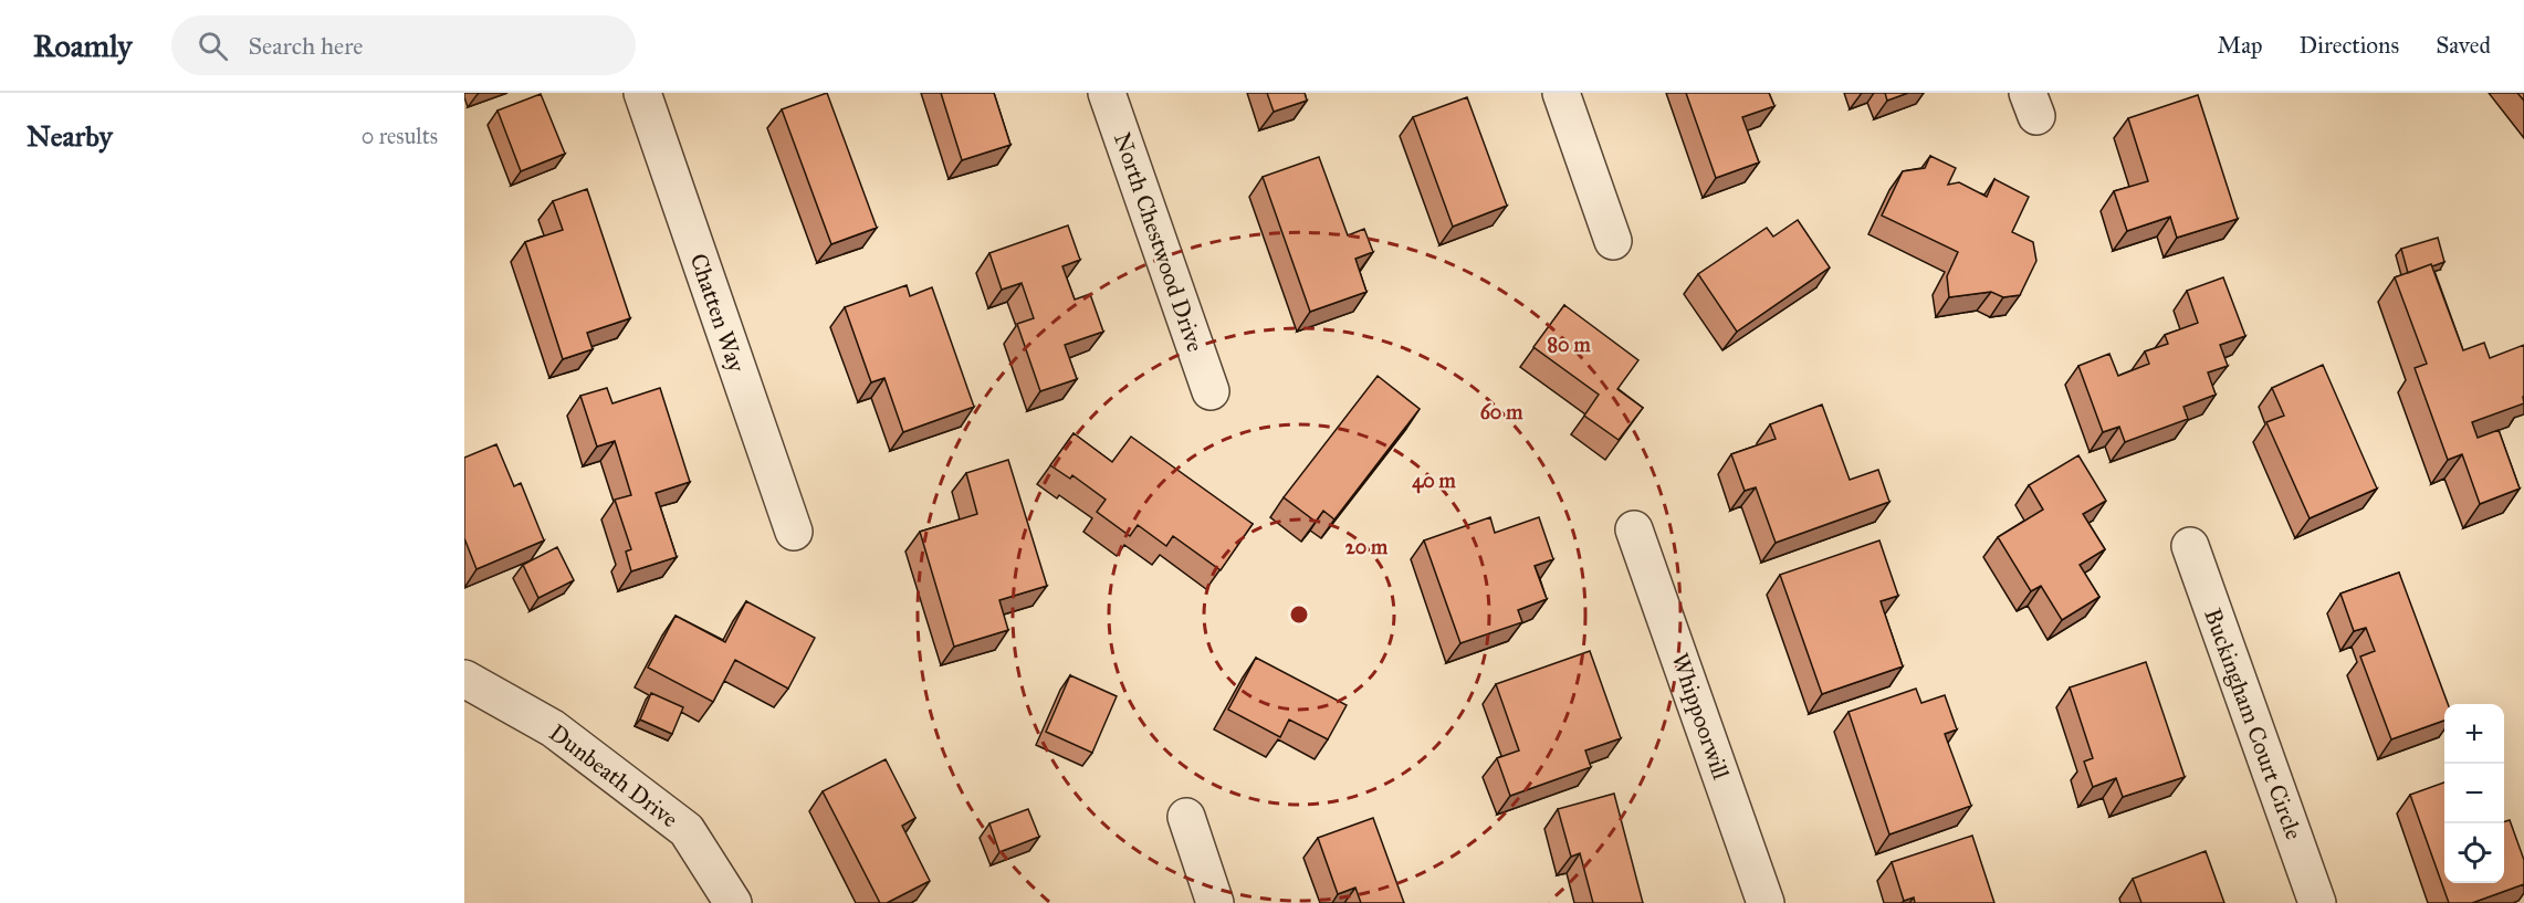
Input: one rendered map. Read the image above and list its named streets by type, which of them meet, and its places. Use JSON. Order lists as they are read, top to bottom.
{
  "streets": {
    "street": [
      "North Chestwood Drive",
      "Chatten Way",
      "Whippoorwill",
      "Buckingham Court Circle",
      "Dunbeath Drive"
    ]
  },
  "page": {
    "header": "Roamly",
    "search": "Search here",
    "nav": ["Map", "Directions", "Saved"],
    "heading": ["Nearby", "0 results"],
    "map_buttons": ["+", "−"]
  },
  "rings": [
    "80 m",
    "60 m",
    "40 m",
    "20 m"
  ]
}
